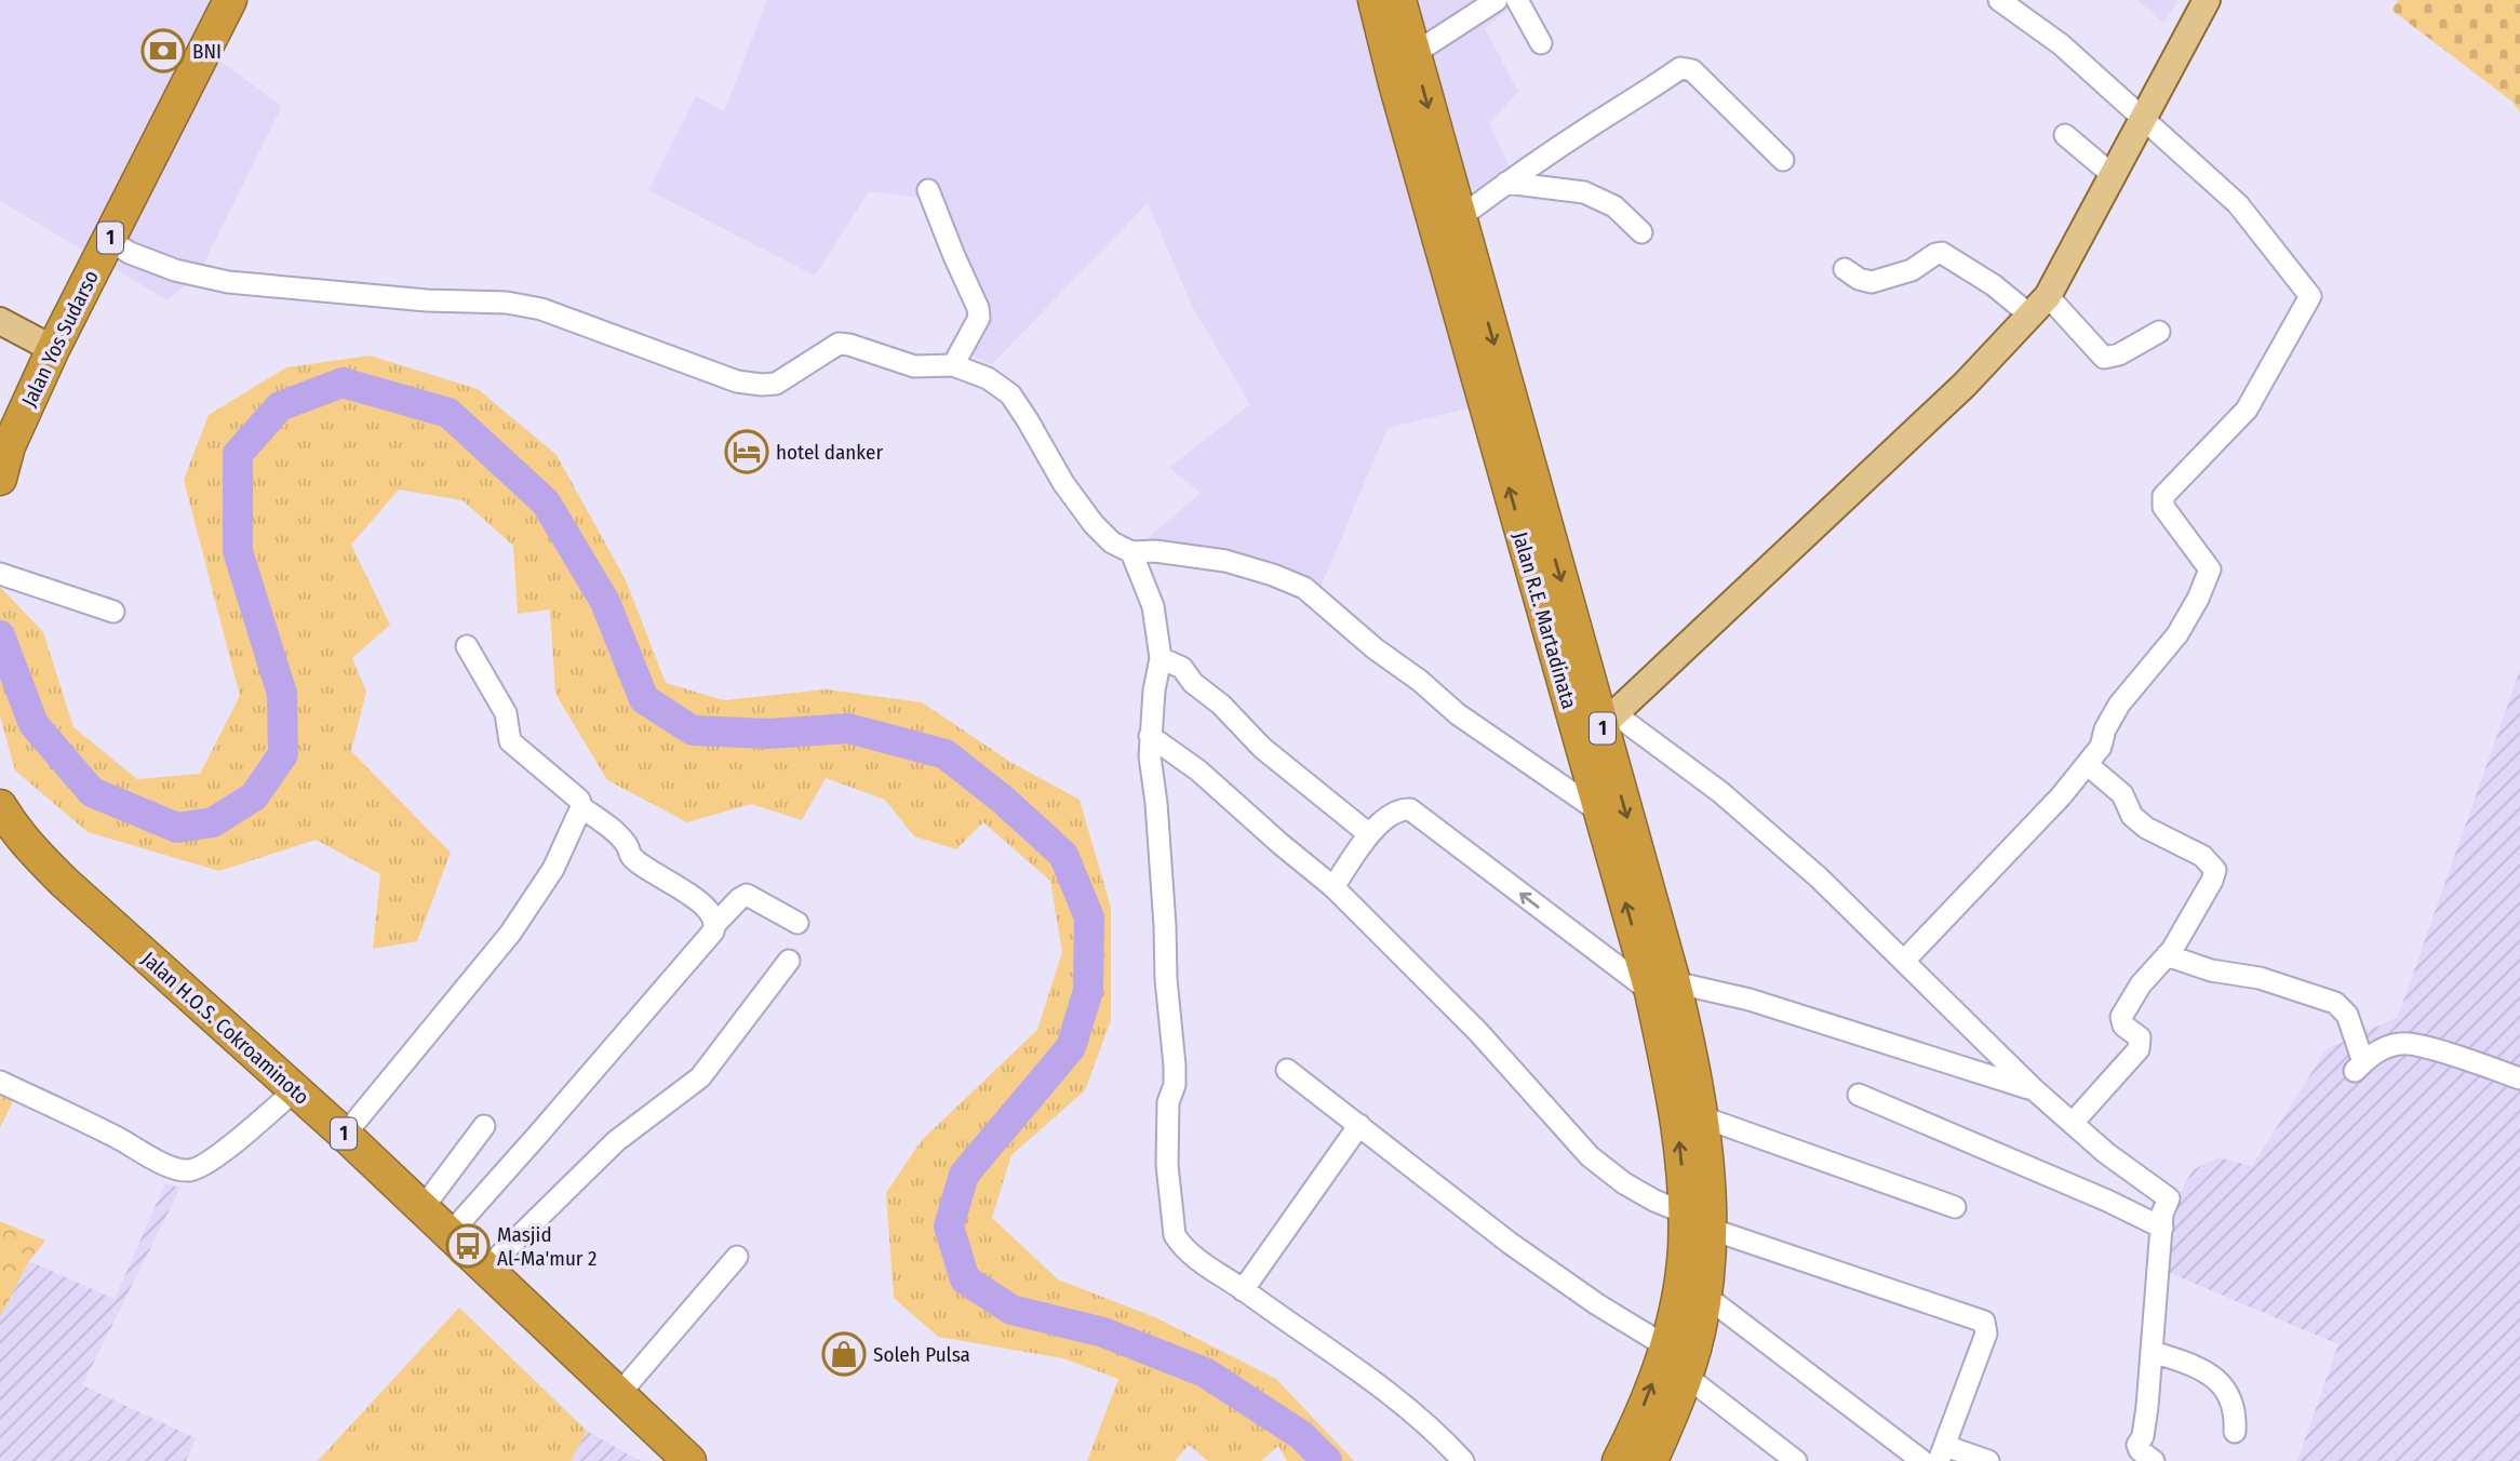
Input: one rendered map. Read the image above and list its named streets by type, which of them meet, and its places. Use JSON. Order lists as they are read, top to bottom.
{
  "streets": {
    "highway": [
      "1",
      "Jalan Yos Sudarso",
      "Jalan R.E. Martadinata",
      "Jalan H.O.S. Cokroaminoto"
    ]
  },
  "places": {
    "bank": ["BNI"],
    "hotel": ["hotel danker"],
    "bus stop": ["Masjid Al-Ma'mur 2"],
    "shop": ["Soleh Pulsa"]
  }
}
